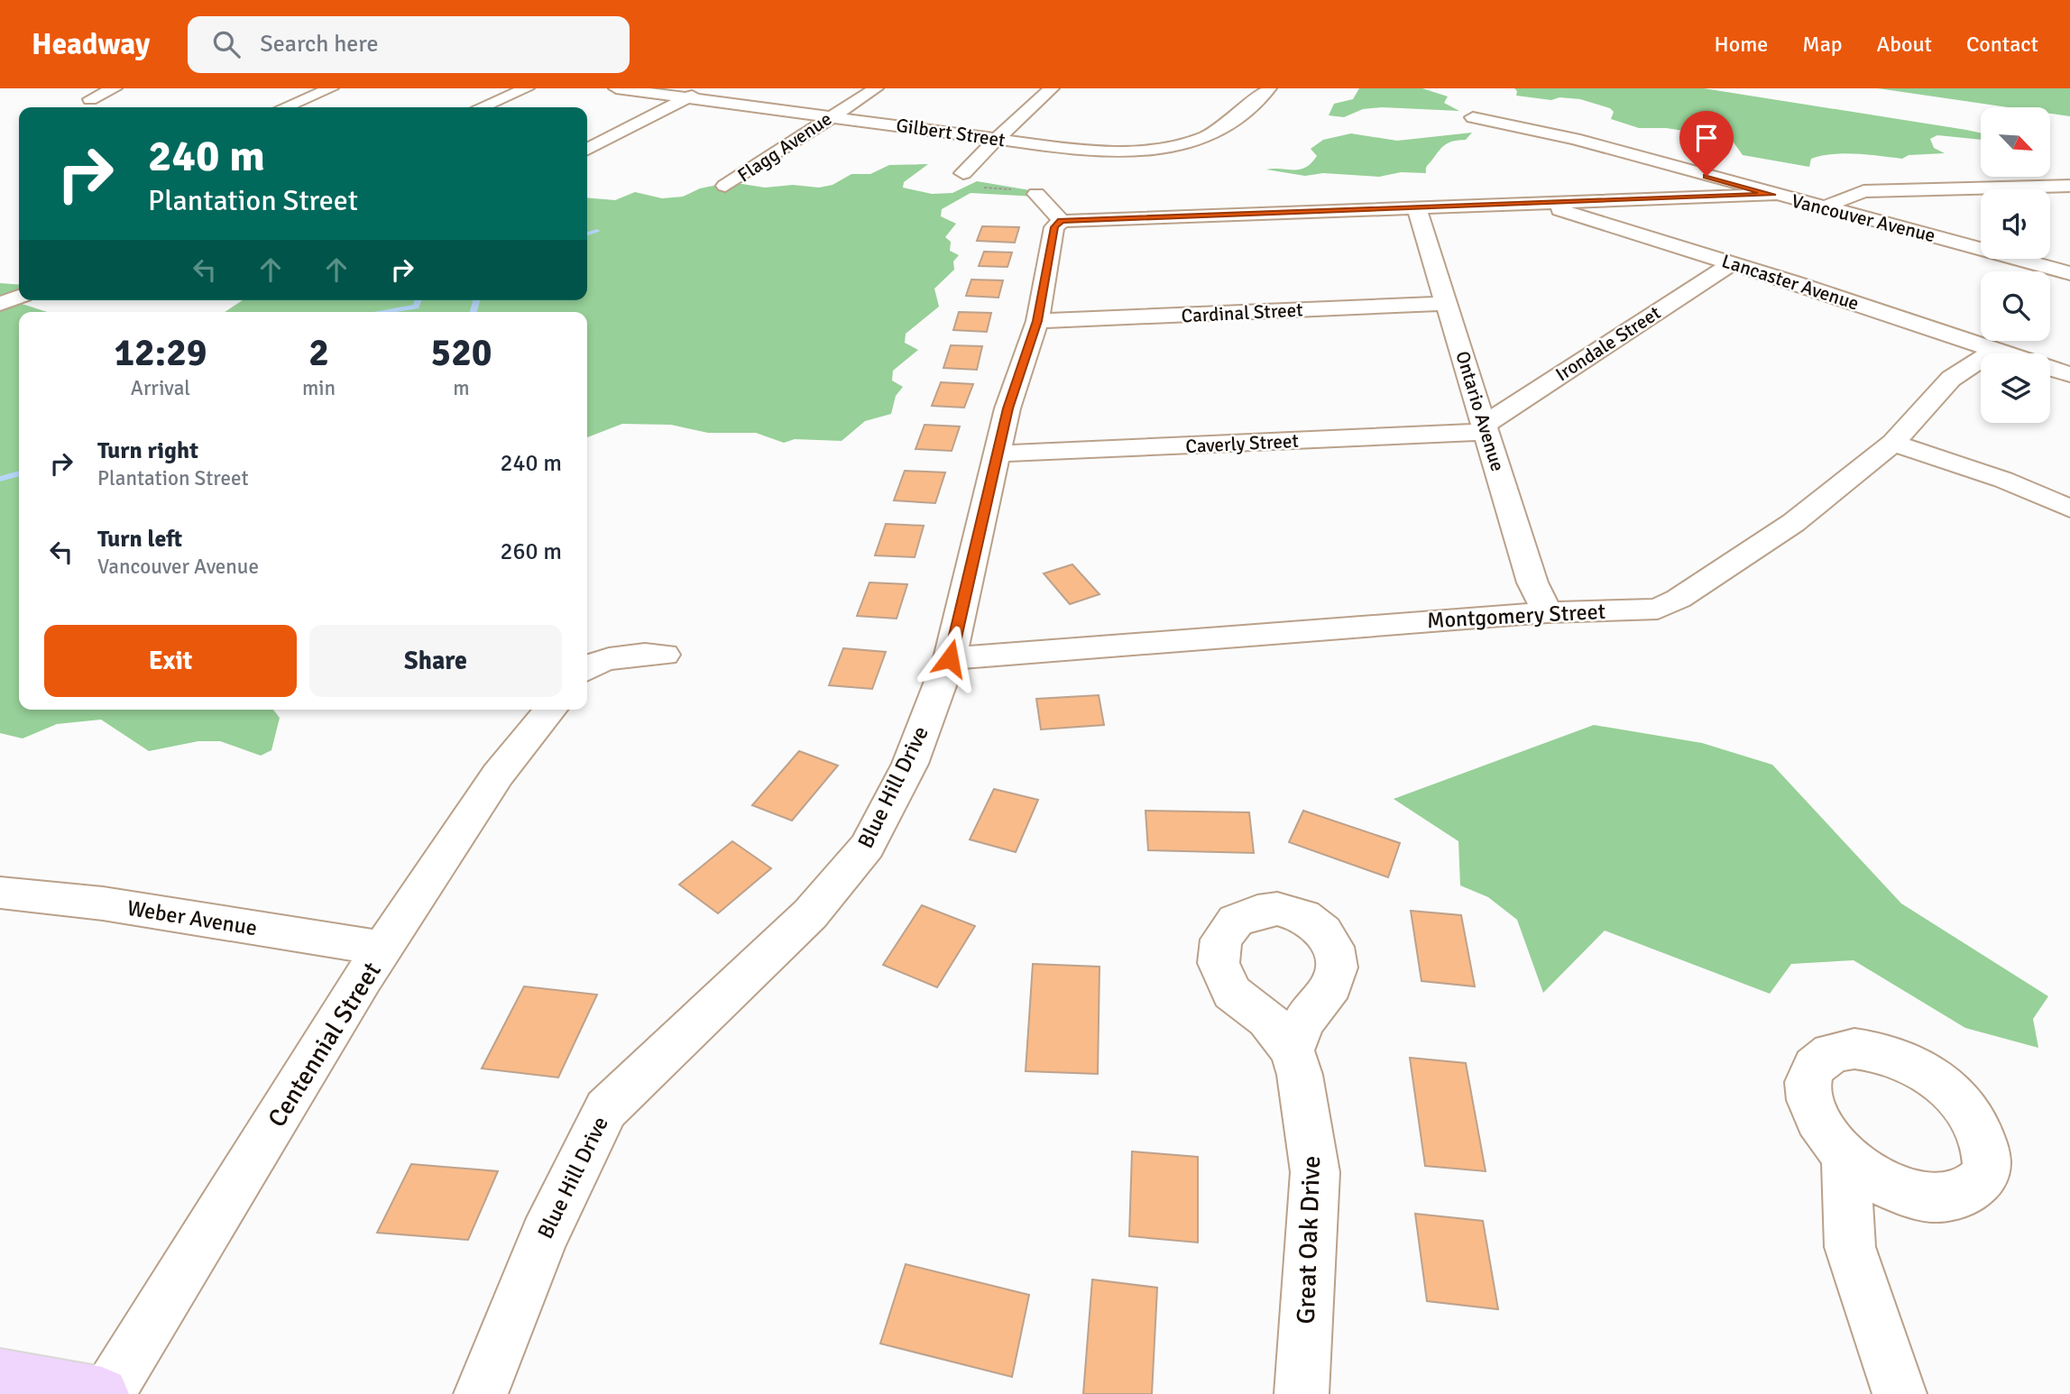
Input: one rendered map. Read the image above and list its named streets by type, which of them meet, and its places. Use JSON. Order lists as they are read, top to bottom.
{
  "streets": {
    "street": [
      "Gilbert Street",
      "Flagg Avenue",
      "Vancouver Avenue",
      "Lancaster Avenue",
      "Cardinal Street",
      "Irondale Street",
      "Ontario Avenue",
      "Caverly Street",
      "Montgomery Street",
      "Blue Hill Drive",
      "Weber Avenue",
      "Centennial Street",
      "Great Oak Drive"
    ]
  },
  "crossings": [
    ["Gilbert Street", "Flagg Avenue"],
    ["Lancaster Avenue", "Irondale Street"],
    ["Lancaster Avenue", "Montgomery Street"],
    ["Cardinal Street", "Ontario Avenue"],
    ["Cardinal Street", "Blue Hill Drive"],
    ["Irondale Street", "Ontario Avenue"],
    ["Irondale Street", "Caverly Street"],
    ["Ontario Avenue", "Caverly Street"],
    ["Ontario Avenue", "Montgomery Street"],
    ["Caverly Street", "Blue Hill Drive"],
    ["Montgomery Street", "Blue Hill Drive"],
    ["Weber Avenue", "Centennial Street"]
  ],
  "north": "bottom right",
  "page": {
    "header": "Headway",
    "search": "Search here",
    "nav": [
      "Home",
      "Map",
      "About",
      "Contact"
    ],
    "turn": ["240 m", "Plantation Street"],
    "eta": [
      "12:29",
      "Arrival",
      "2",
      "min",
      "520",
      "m"
    ],
    "list": [
      {
        "name": "Turn right",
        "note": "Plantation Street",
        "value": "240 m"
      },
      {
        "name": "Turn left",
        "note": "Vancouver Avenue",
        "value": "260 m"
      }
    ],
    "buttons": ["Exit", "Share"]
  }
}
